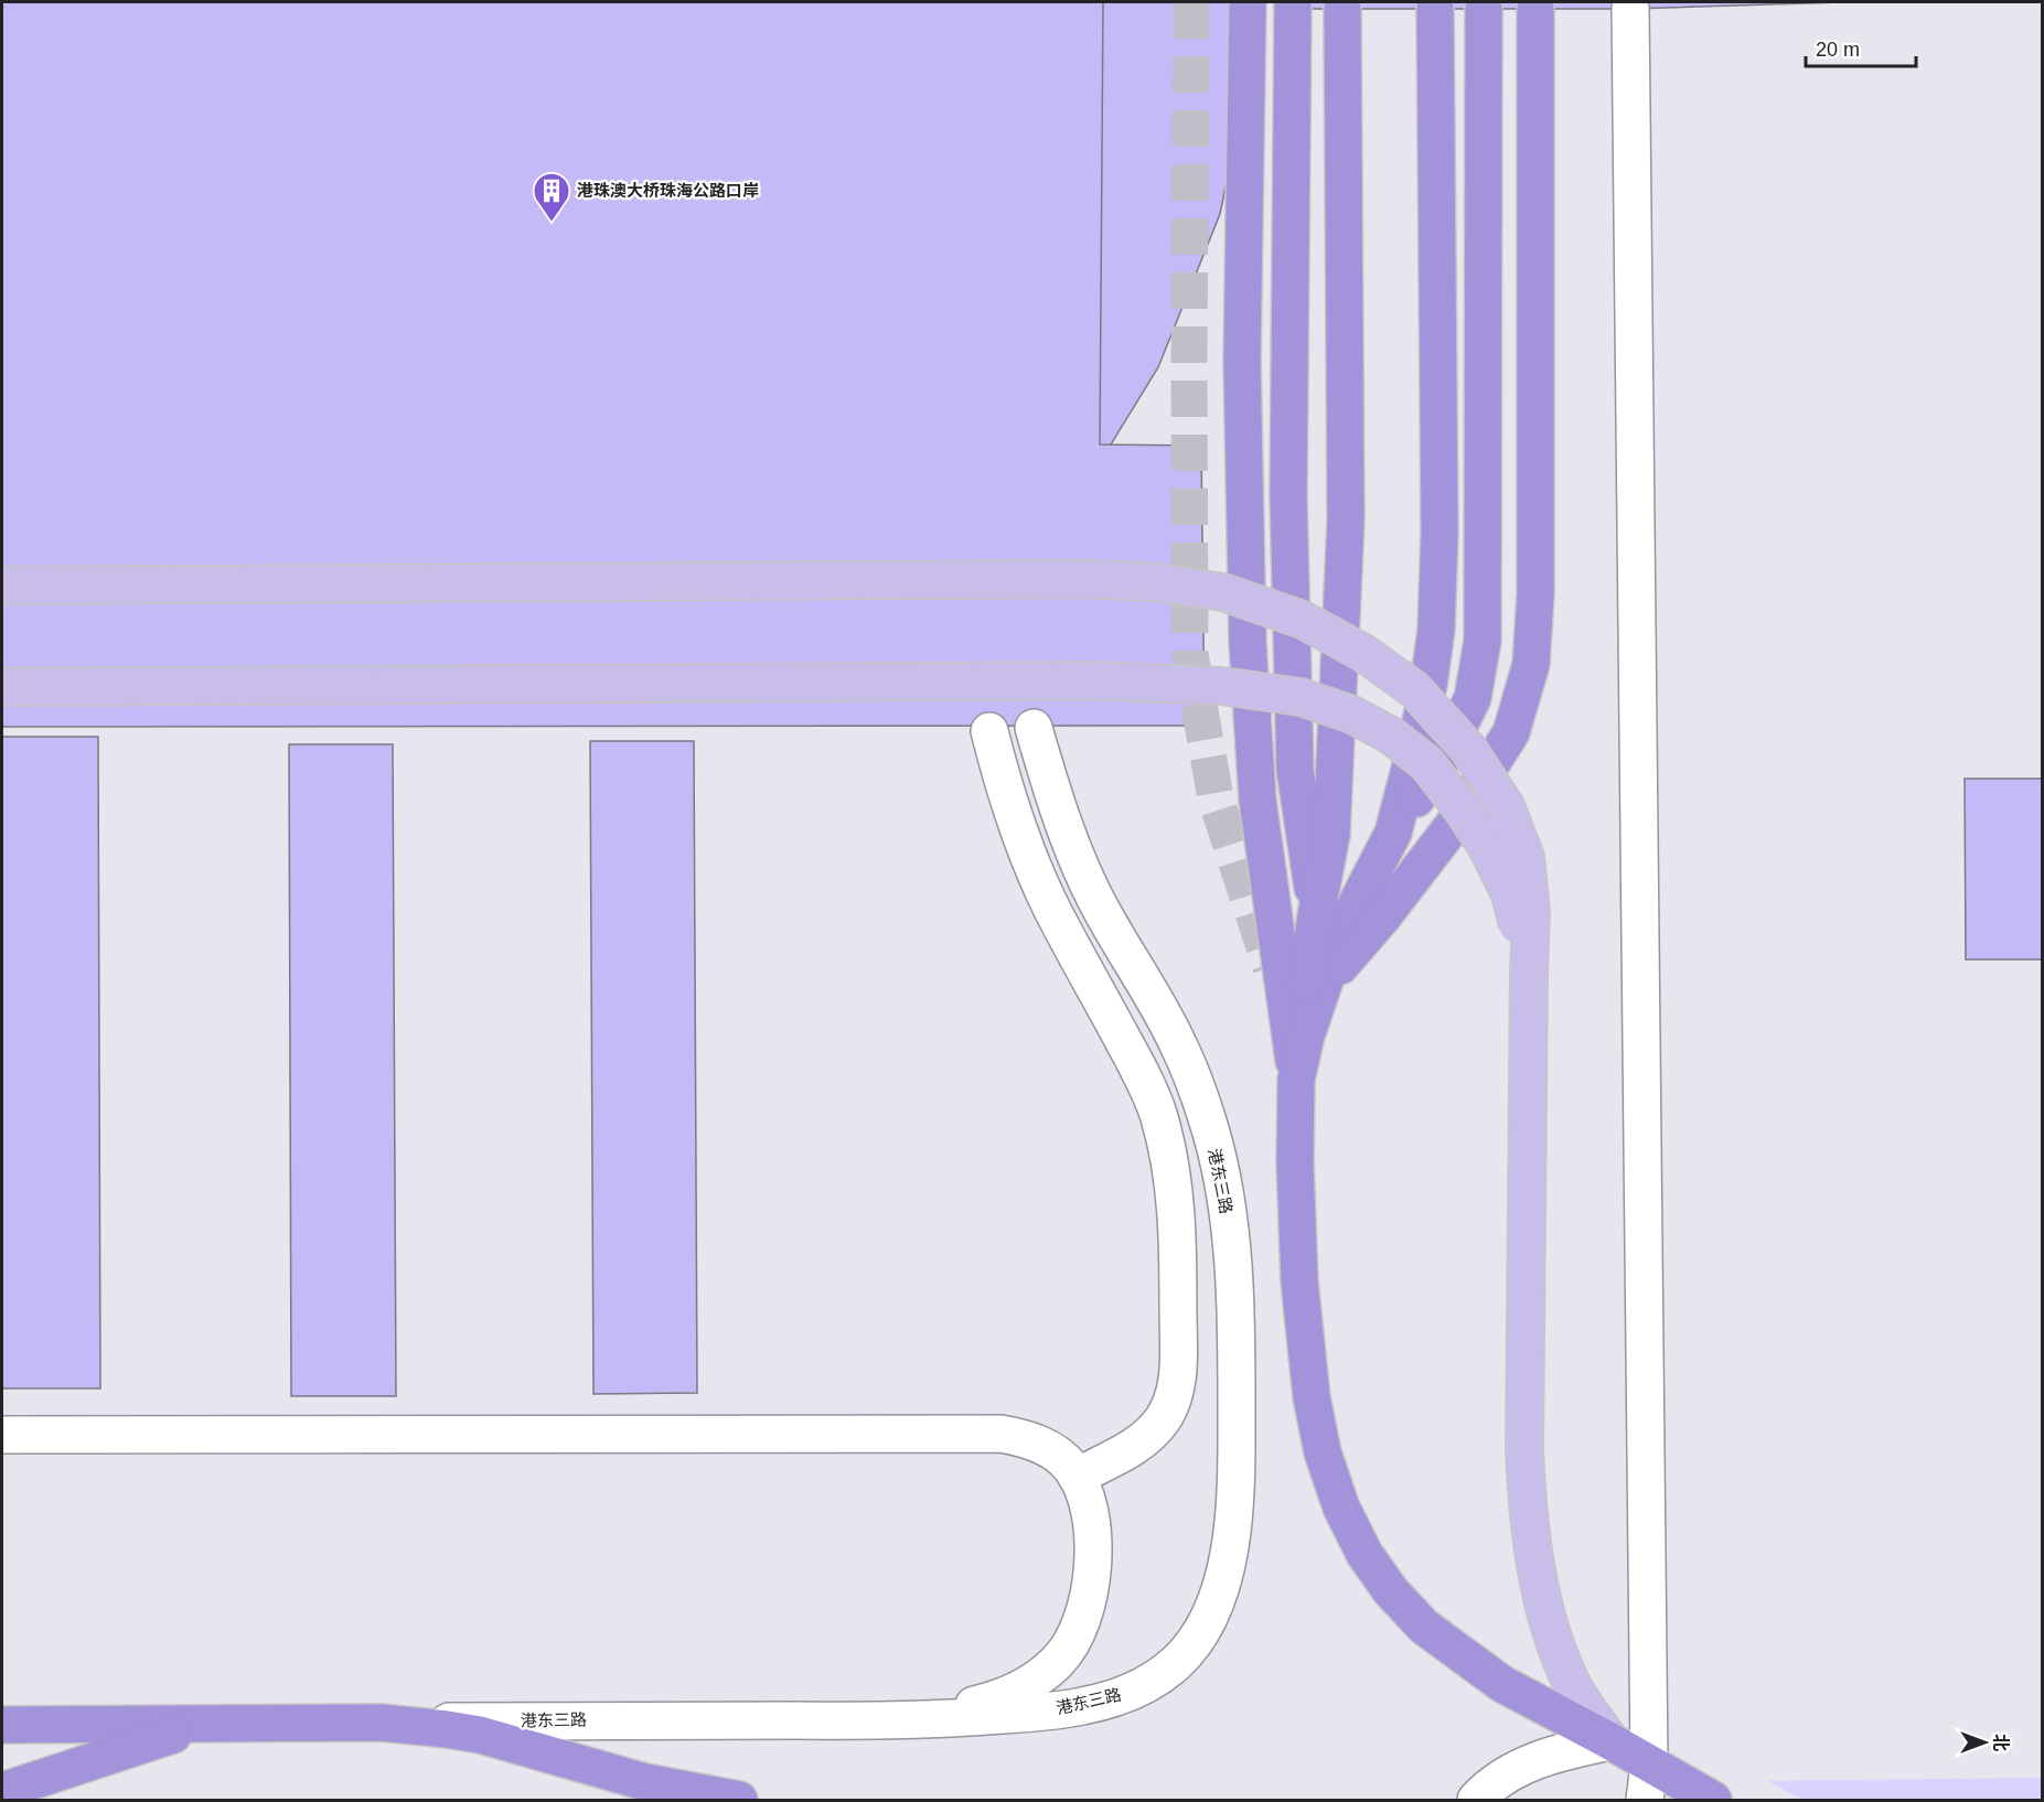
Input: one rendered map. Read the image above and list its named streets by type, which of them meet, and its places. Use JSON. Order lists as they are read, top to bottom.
{
  "streets": {
    "highway": ["港东三路"]
  },
  "places": {
    "building": ["港珠澳大桥珠海公路口岸"]
  },
  "scale_bar": "20 m",
  "north": "right"
}
